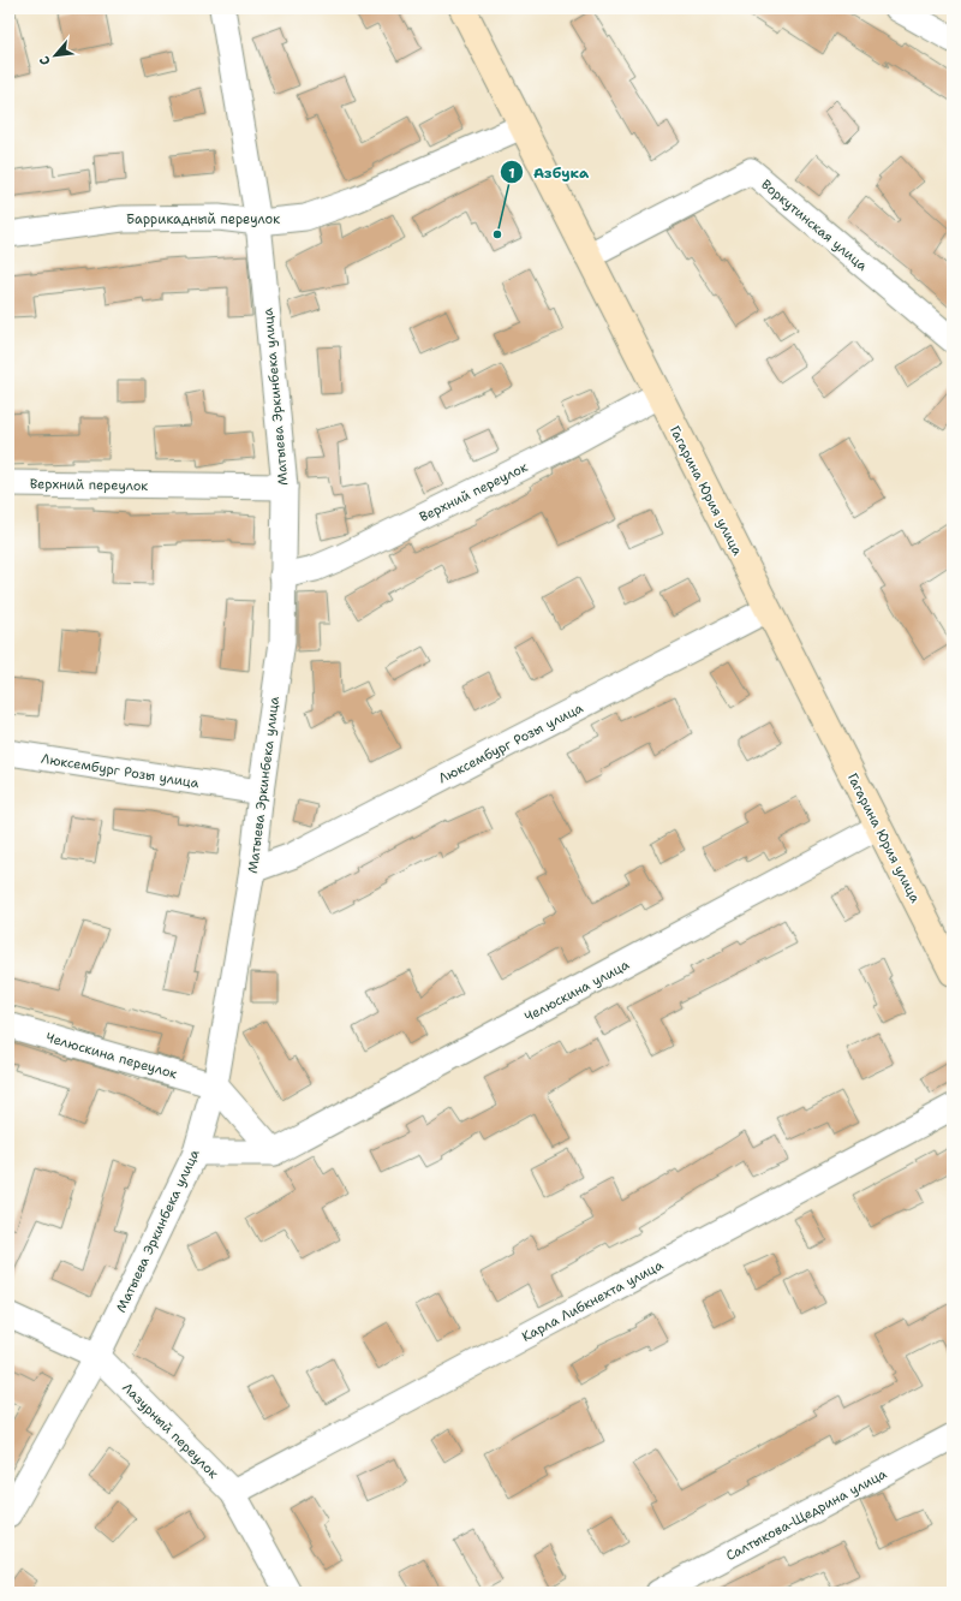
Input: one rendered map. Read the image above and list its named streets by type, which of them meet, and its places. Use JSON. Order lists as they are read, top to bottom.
{
  "streets": {
    "main road": ["Гагарина Юрия улица"],
    "street": [
      "Баррикадный переулок",
      "Воркутинская улица",
      "Матыева Эркинбека улица",
      "Верхний переулок",
      "Люксембург Розы улица",
      "Челюскина улица",
      "Челюскина переулок",
      "Карла Либкнехта улица",
      "Лазурный переулок",
      "Салтыкова-Щедрина улица"
    ]
  },
  "crossings": [
    ["Баррикадный переулок", "Матыева Эркинбека улица"],
    ["Баррикадный переулок", "Гагарина Юрия улица"],
    ["Воркутинская улица", "Гагарина Юрия улица"],
    ["Матыева Эркинбека улица", "Верхний переулок"],
    ["Матыева Эркинбека улица", "Люксембург Розы улица"],
    ["Матыева Эркинбека улица", "Челюскина улица"],
    ["Матыева Эркинбека улица", "Челюскина переулок"],
    ["Матыева Эркинбека улица", "Лазурный переулок"],
    ["Верхний переулок", "Гагарина Юрия улица"],
    ["Гагарина Юрия улица", "Люксембург Розы улица"],
    ["Гагарина Юрия улица", "Челюскина улица"],
    ["Карла Либкнехта улица", "Лазурный переулок"]
  ],
  "places": ["Азбука"],
  "north": "bottom left"
}
